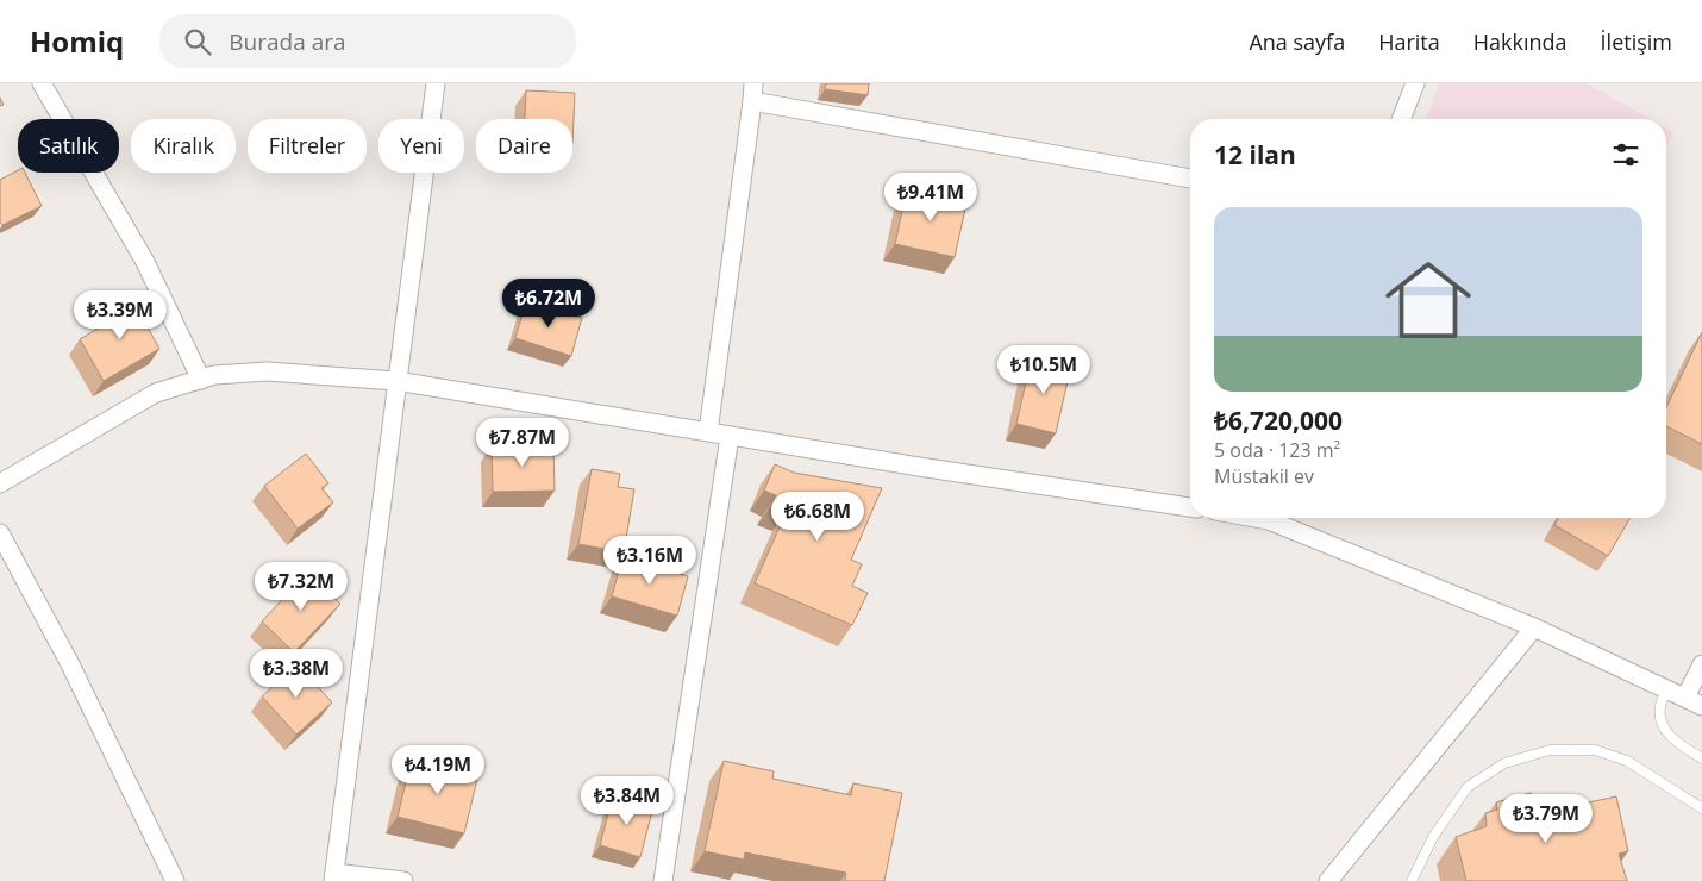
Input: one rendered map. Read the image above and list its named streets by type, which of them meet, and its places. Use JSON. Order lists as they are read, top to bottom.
{
  "page": {
    "header": "Homiq",
    "search": "Burada ara",
    "nav": [
      "Ana sayfa",
      "Harita",
      "Hakkında",
      "İletişim"
    ],
    "chip": [
      "Satılık",
      "Kiralık",
      "Filtreler",
      "Yeni",
      "Daire"
    ],
    "heading": "12 ilan",
    "price": [
      "₺9.41M",
      "₺6.72M",
      "₺3.39M",
      "₺10.5M",
      "₺7.87M",
      "₺6.68M",
      "₺3.16M",
      "₺7.32M",
      "₺3.38M",
      "₺4.19M",
      "₺3.84M",
      "₺3.79M"
    ],
    "list": [
      {
        "name": "₺6,720,000",
        "note": "5 oda · 123 m² · Müstakil ev"
      }
    ]
  }
}
